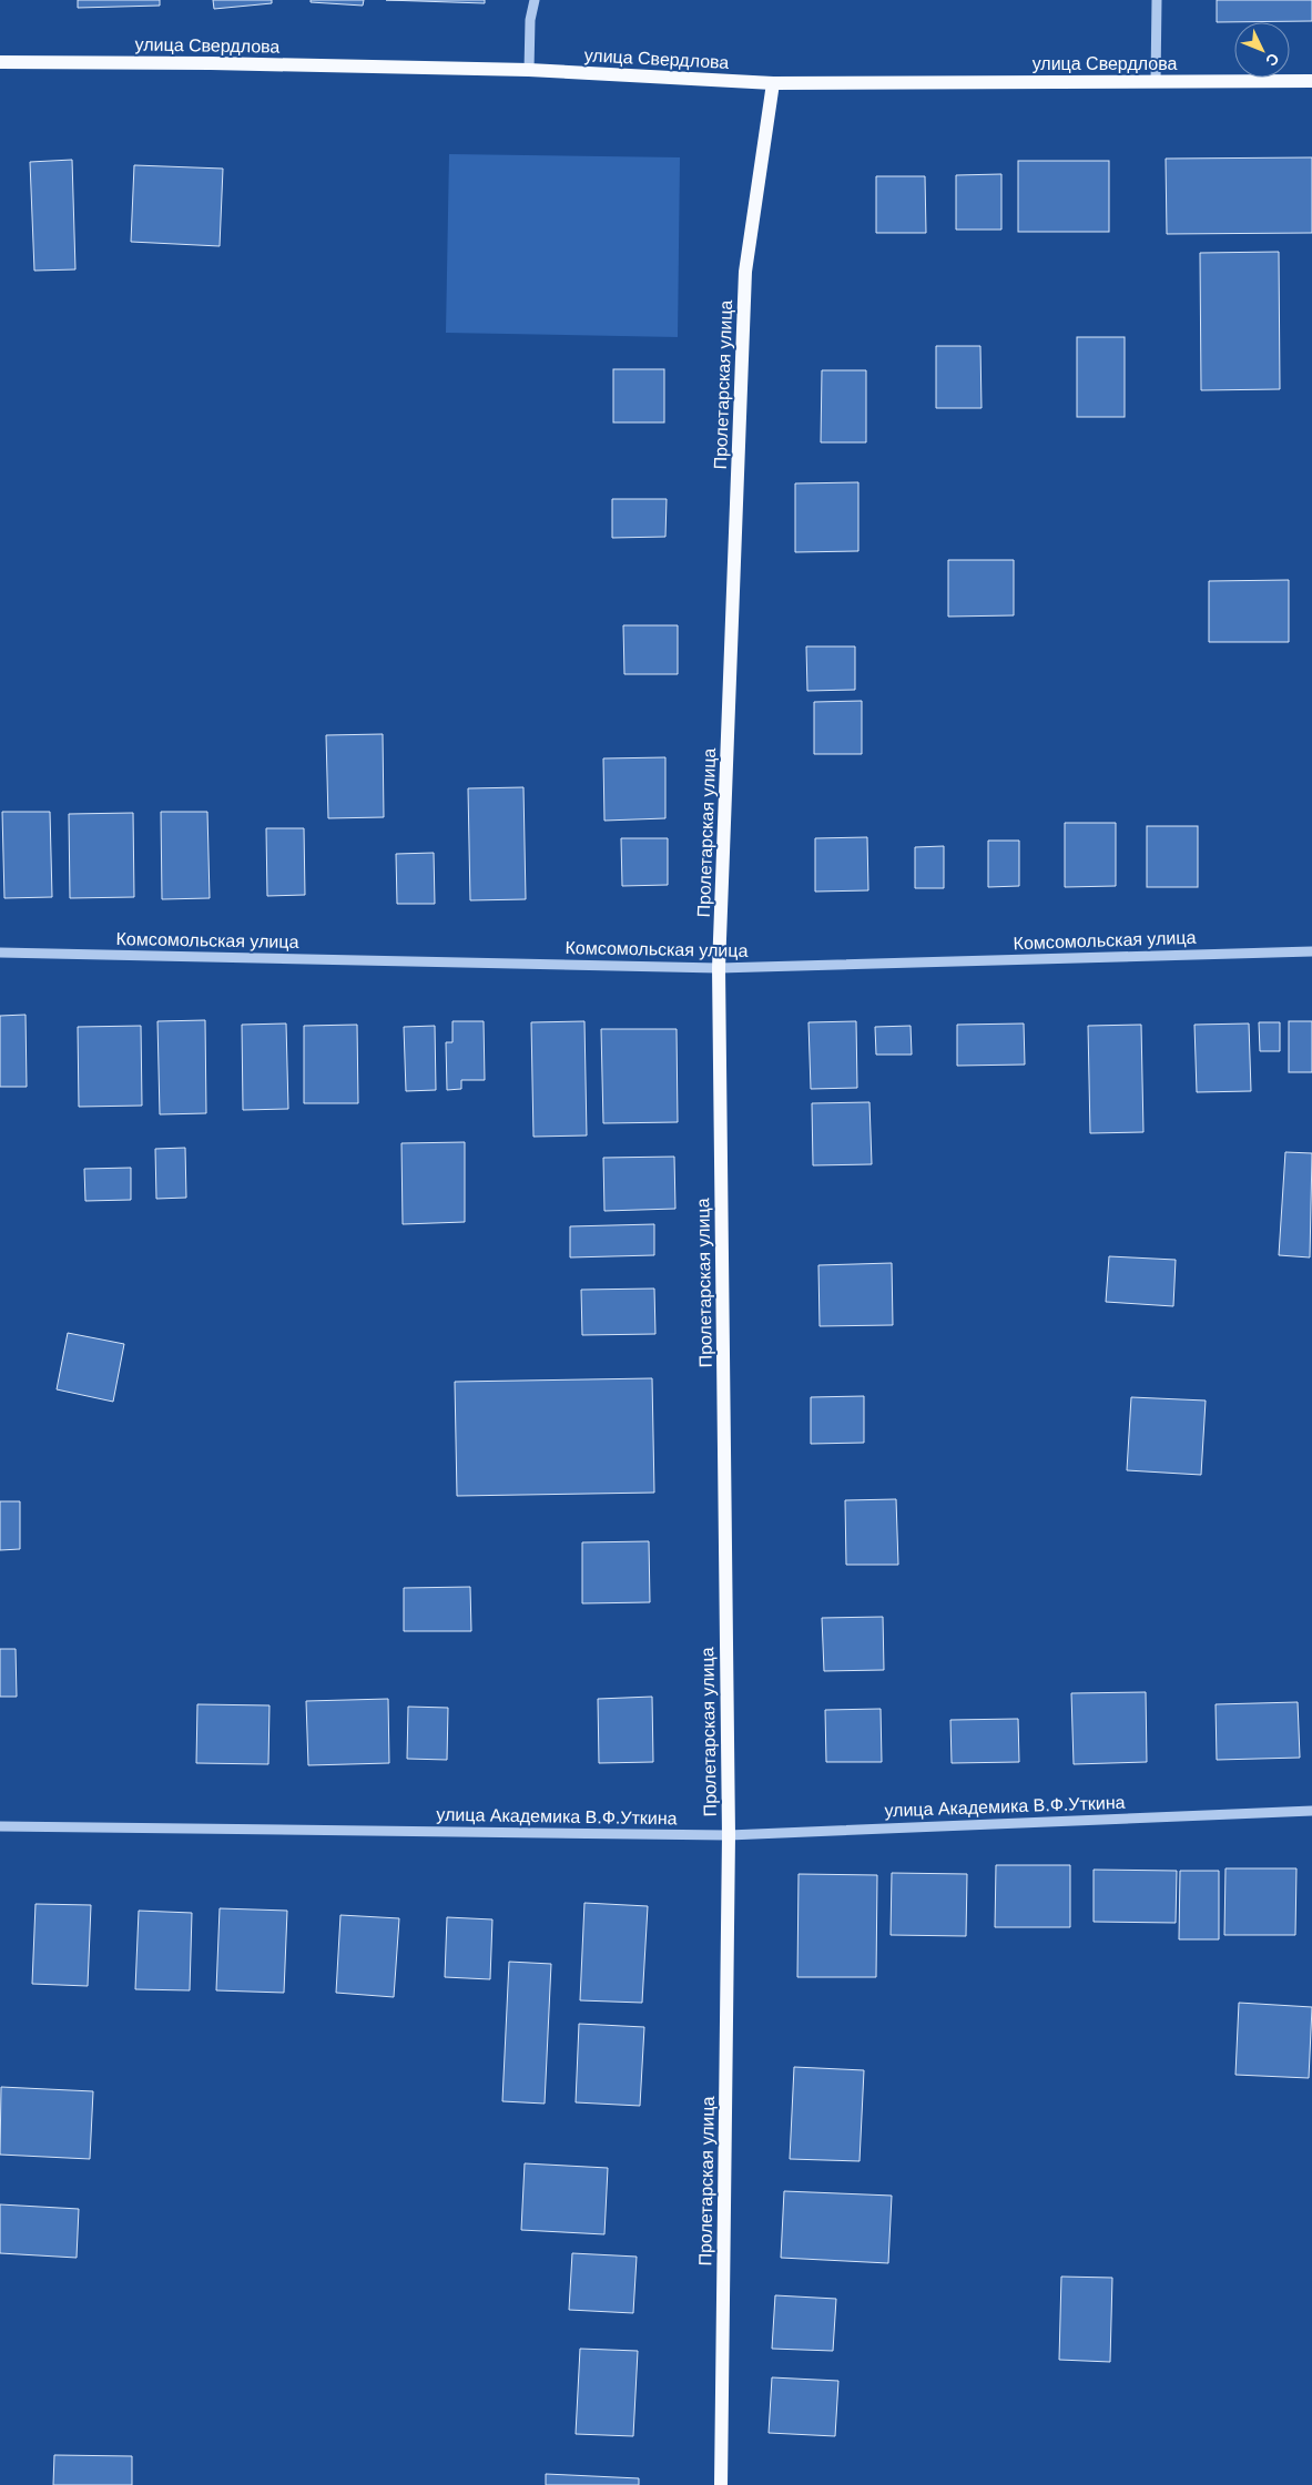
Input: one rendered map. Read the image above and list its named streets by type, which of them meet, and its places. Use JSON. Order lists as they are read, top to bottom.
{
  "streets": {
    "main road": ["улица Свердлова", "Пролетарская улица"],
    "street": ["Комсомольская улица", "улица Академика В.Ф.Уткина"]
  },
  "crossings": [
    ["улица Свердлова", "Пролетарская улица"],
    ["Пролетарская улица", "Комсомольская улица"],
    ["Пролетарская улица", "улица Академика В.Ф.Уткина"]
  ],
  "north": "bottom right"
}
